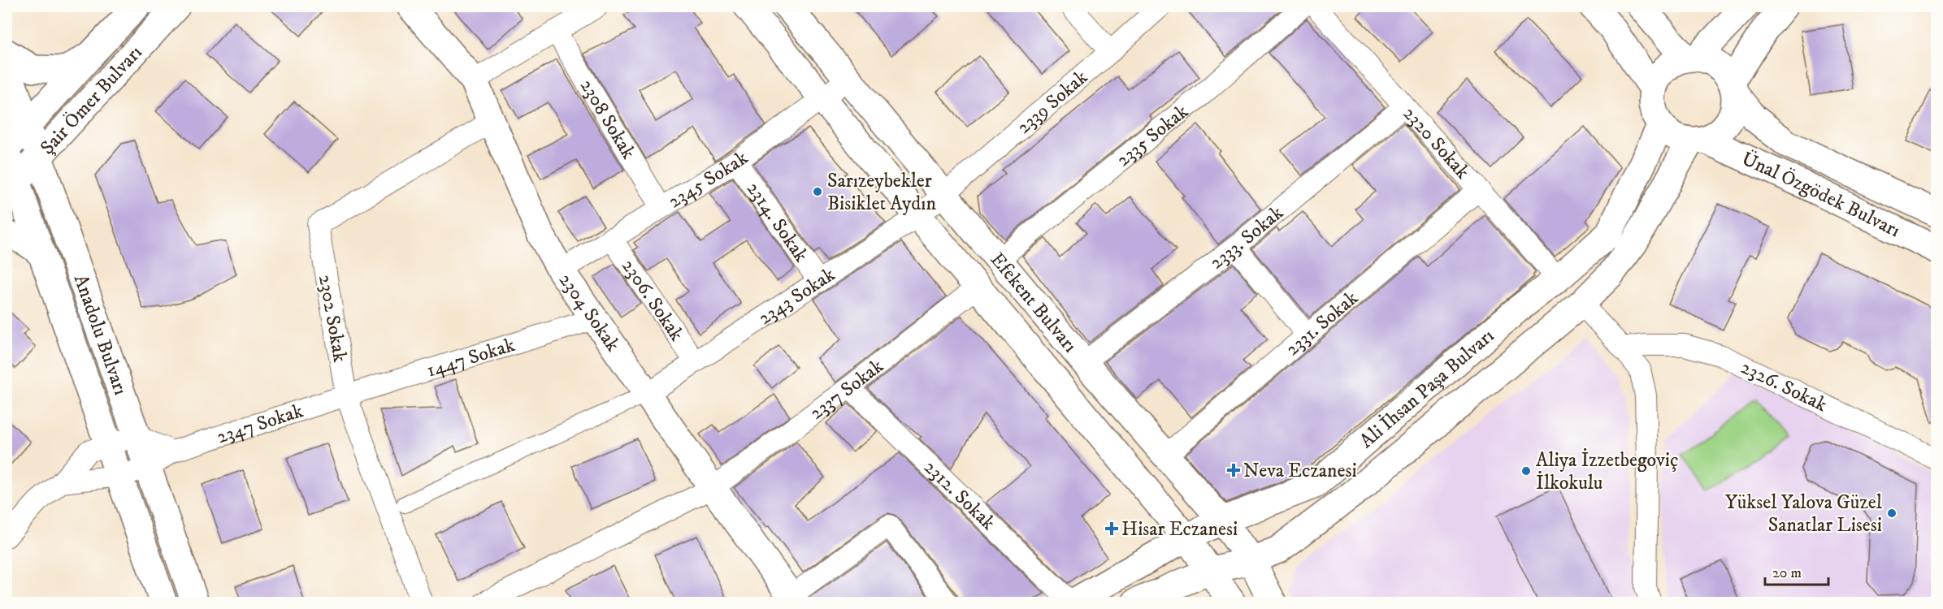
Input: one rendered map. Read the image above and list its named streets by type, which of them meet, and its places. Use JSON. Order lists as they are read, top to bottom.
{
  "streets": {
    "main road": [
      "Şair Ömer Bulvarı",
      "Ünal Özgödek Bulvarı",
      "Efekent Bulvarı",
      "2304 Sokak",
      "Anadolu Bulvarı",
      "Ali İhsan Paşa Bulvarı"
    ],
    "street": [
      "2339 Sokak",
      "2308 Sokak",
      "2335 Sokak",
      "2320 Sokak",
      "2345 Sokak",
      "2314. Sokak",
      "2333. Sokak",
      "2343 Sokak",
      "2306. Sokak",
      "2302 Sokak",
      "2331. Sokak",
      "1447 Sokak",
      "2326. Sokak",
      "2337 Sokak",
      "2347 Sokak",
      "2312. Sokak"
    ]
  },
  "crossings": [
    ["Şair Ömer Bulvarı", "Anadolu Bulvarı"],
    ["2339 Sokak", "2343 Sokak"],
    ["2339 Sokak", "Efekent Bulvarı"],
    ["2308 Sokak", "2345 Sokak"],
    ["2335 Sokak", "Efekent Bulvarı"],
    ["2320 Sokak", "2333. Sokak"],
    ["2320 Sokak", "2331. Sokak"],
    ["2320 Sokak", "Ali İhsan Paşa Bulvarı"],
    ["2345 Sokak", "2314. Sokak"],
    ["2345 Sokak", "2306. Sokak"],
    ["2345 Sokak", "Efekent Bulvarı"],
    ["2345 Sokak", "2304 Sokak"],
    ["Ünal Özgödek Bulvarı", "Ali İhsan Paşa Bulvarı"],
    ["2314. Sokak", "2343 Sokak"],
    ["2333. Sokak", "Efekent Bulvarı"],
    ["2343 Sokak", "2306. Sokak"],
    ["2343 Sokak", "Efekent Bulvarı"],
    ["2343 Sokak", "2304 Sokak"],
    ["Efekent Bulvarı", "2331. Sokak"],
    ["Efekent Bulvarı", "2337 Sokak"],
    ["Efekent Bulvarı", "Ali İhsan Paşa Bulvarı"],
    ["2304 Sokak", "2302 Sokak"],
    ["2304 Sokak", "1447 Sokak"],
    ["2304 Sokak", "2337 Sokak"],
    ["2302 Sokak", "1447 Sokak"],
    ["2302 Sokak", "2347 Sokak"],
    ["Anadolu Bulvarı", "2347 Sokak"],
    ["1447 Sokak", "2347 Sokak"],
    ["2337 Sokak", "2312. Sokak"],
    ["Ali İhsan Paşa Bulvarı", "2312. Sokak"]
  ],
  "places": {
    "other": ["Sarızeybekler Bisiklet Aydın", "Aliya İzzetbegoviç İlkokulu", "Yüksel Yalova Güzel Sanatlar Lisesi"],
    "health": ["Neva Eczanesi", "Hisar Eczanesi"]
  },
  "scale_bar": "20 m"
}
